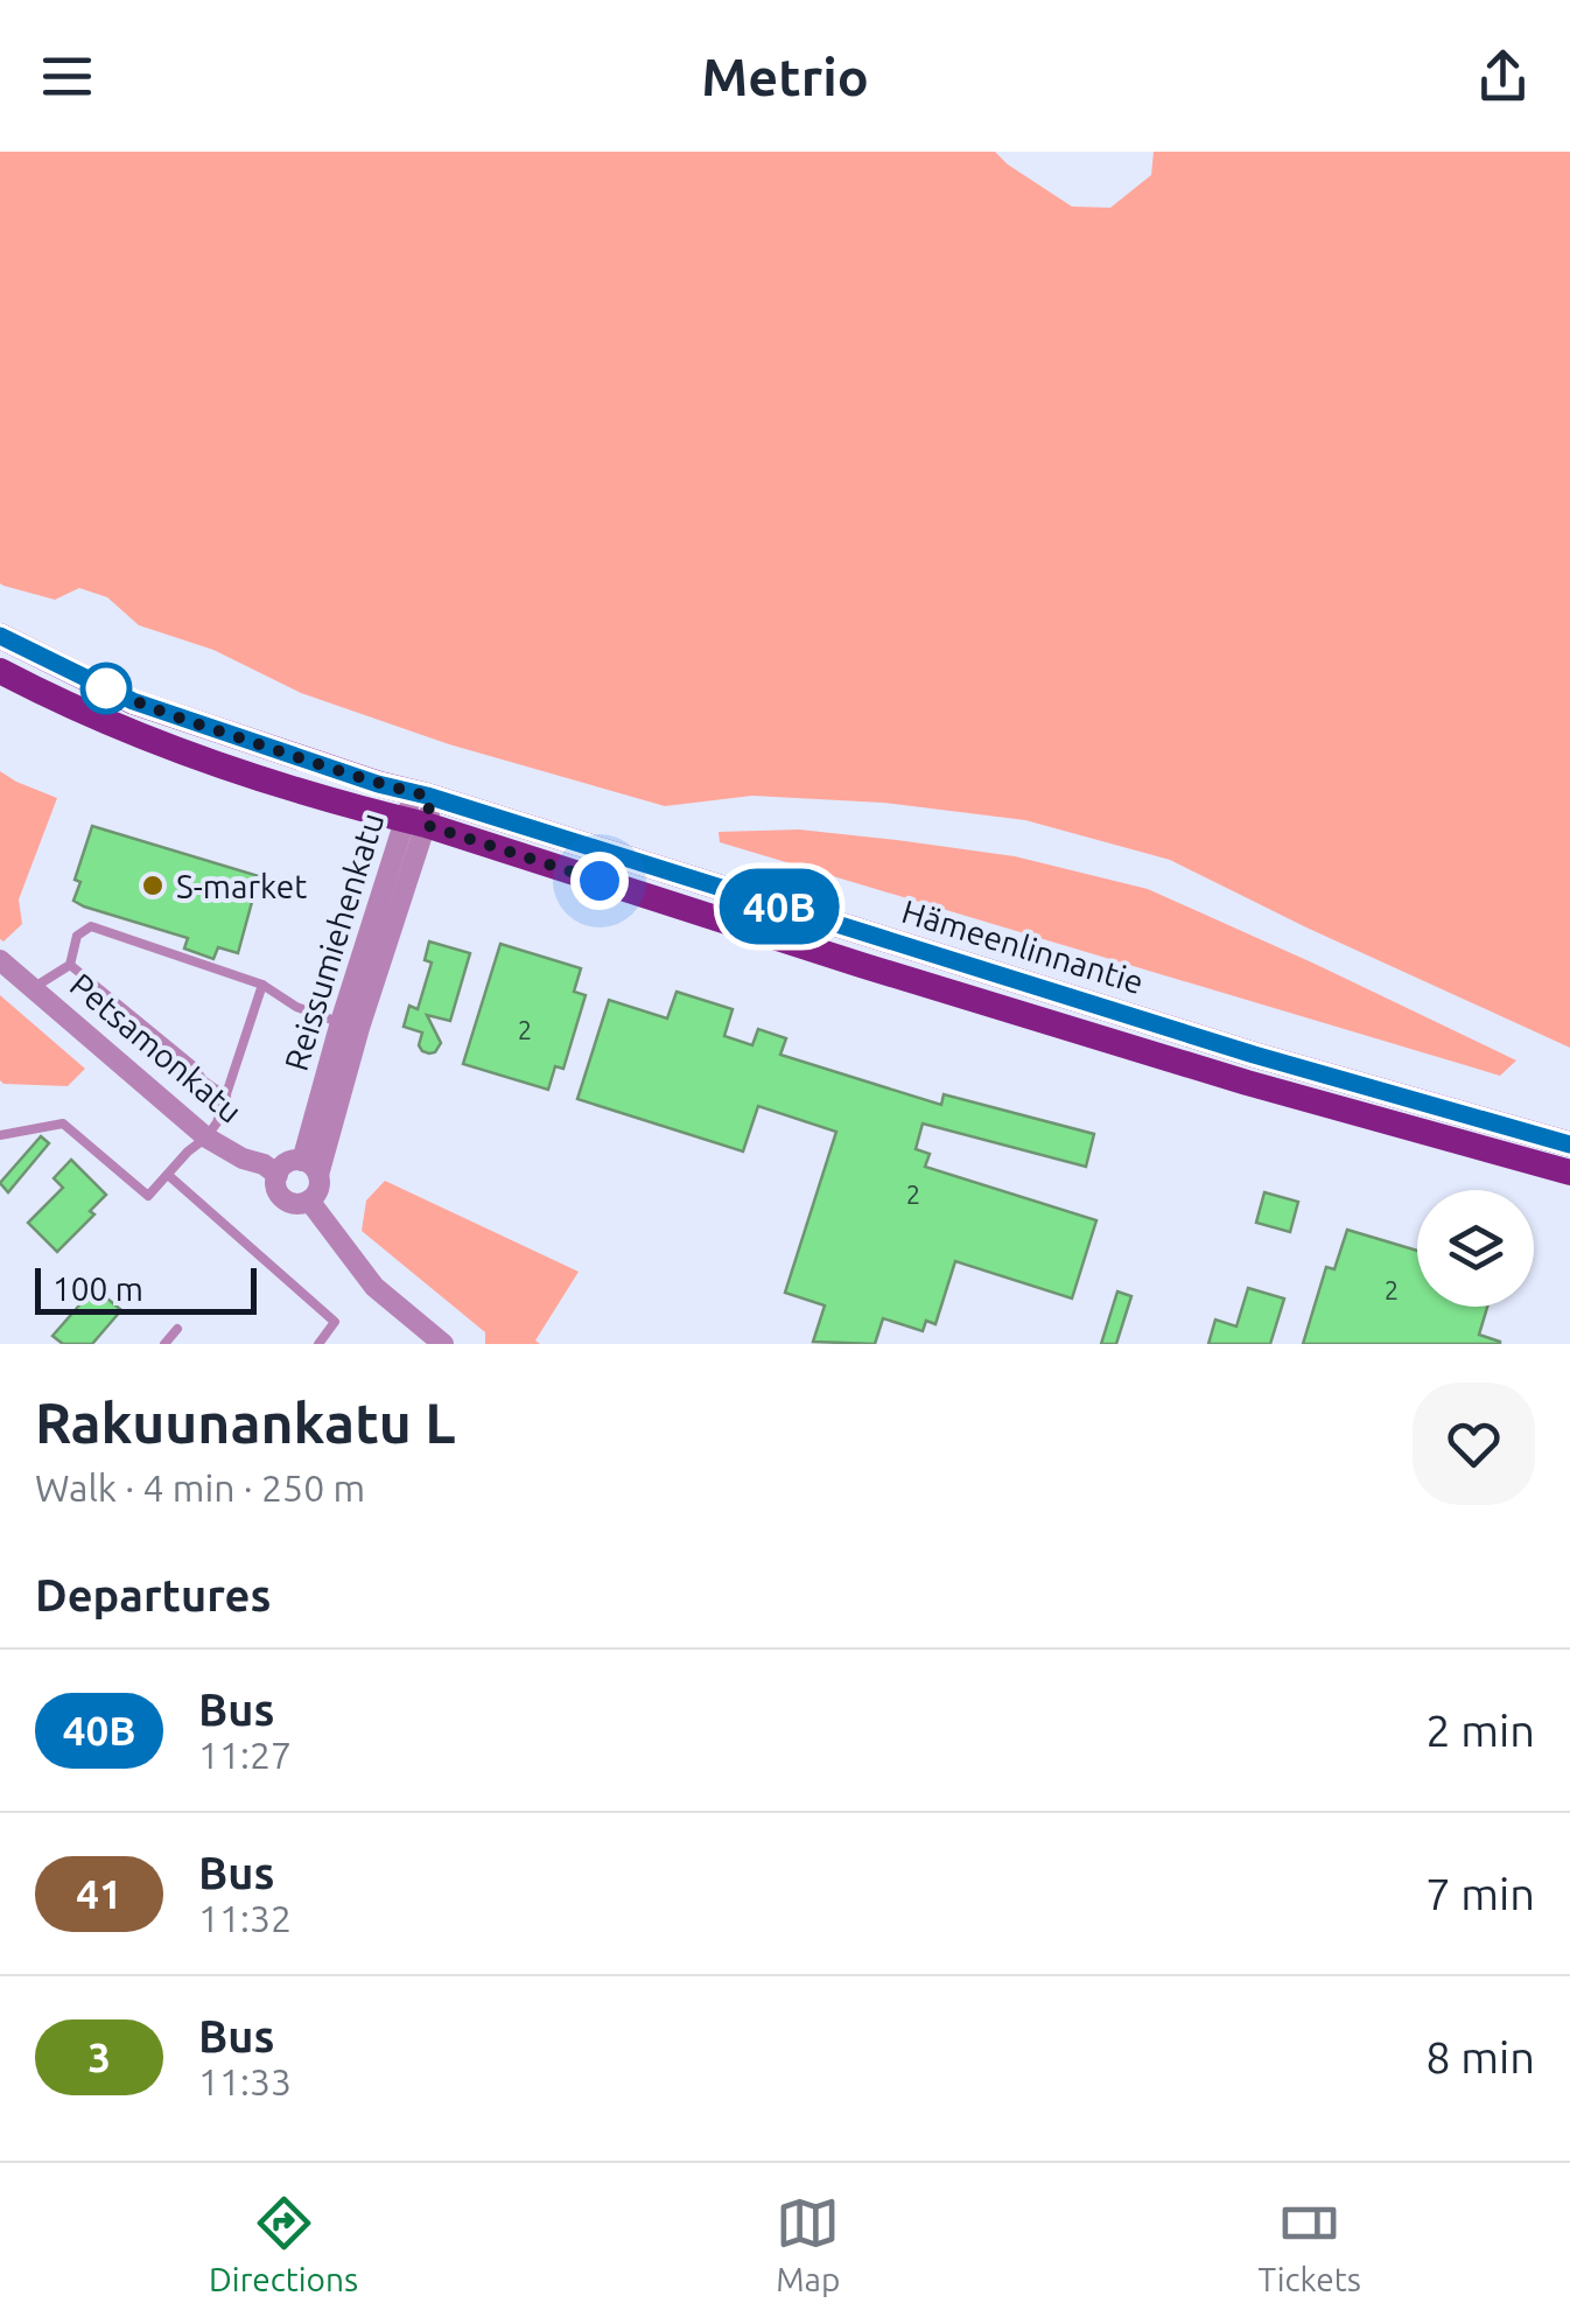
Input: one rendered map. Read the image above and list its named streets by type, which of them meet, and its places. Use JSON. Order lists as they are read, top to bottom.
{
  "streets": {
    "main road": ["Hämeenlinnantie"],
    "street": ["Reissumiehenkatu", "Petsamonkatu"]
  },
  "crossings": [
    ["Reissumiehenkatu", "Hämeenlinnantie"],
    ["Reissumiehenkatu", "Petsamonkatu"]
  ],
  "places": ["S-market"],
  "lines": ["bus line 40B"],
  "house_numbers": ["2", "2", "2"],
  "scale_bar": "100 m",
  "page": {
    "header": "Metrio",
    "on_map": "40B",
    "scale": "100 m",
    "heading": [
      ["Rakuunankatu L", "Walk · 4 min · 250 m"],
      "Departures"
    ],
    "list": [
      {
        "mark": "40B",
        "name": "Bus",
        "note": "11:27",
        "value": "2 min"
      },
      {
        "mark": "41",
        "name": "Bus",
        "note": "11:32",
        "value": "7 min"
      },
      {
        "mark": "3",
        "name": "Bus",
        "note": "11:33",
        "value": "8 min"
      }
    ],
    "tabs": ["Directions", "Map", "Tickets"]
  }
}
